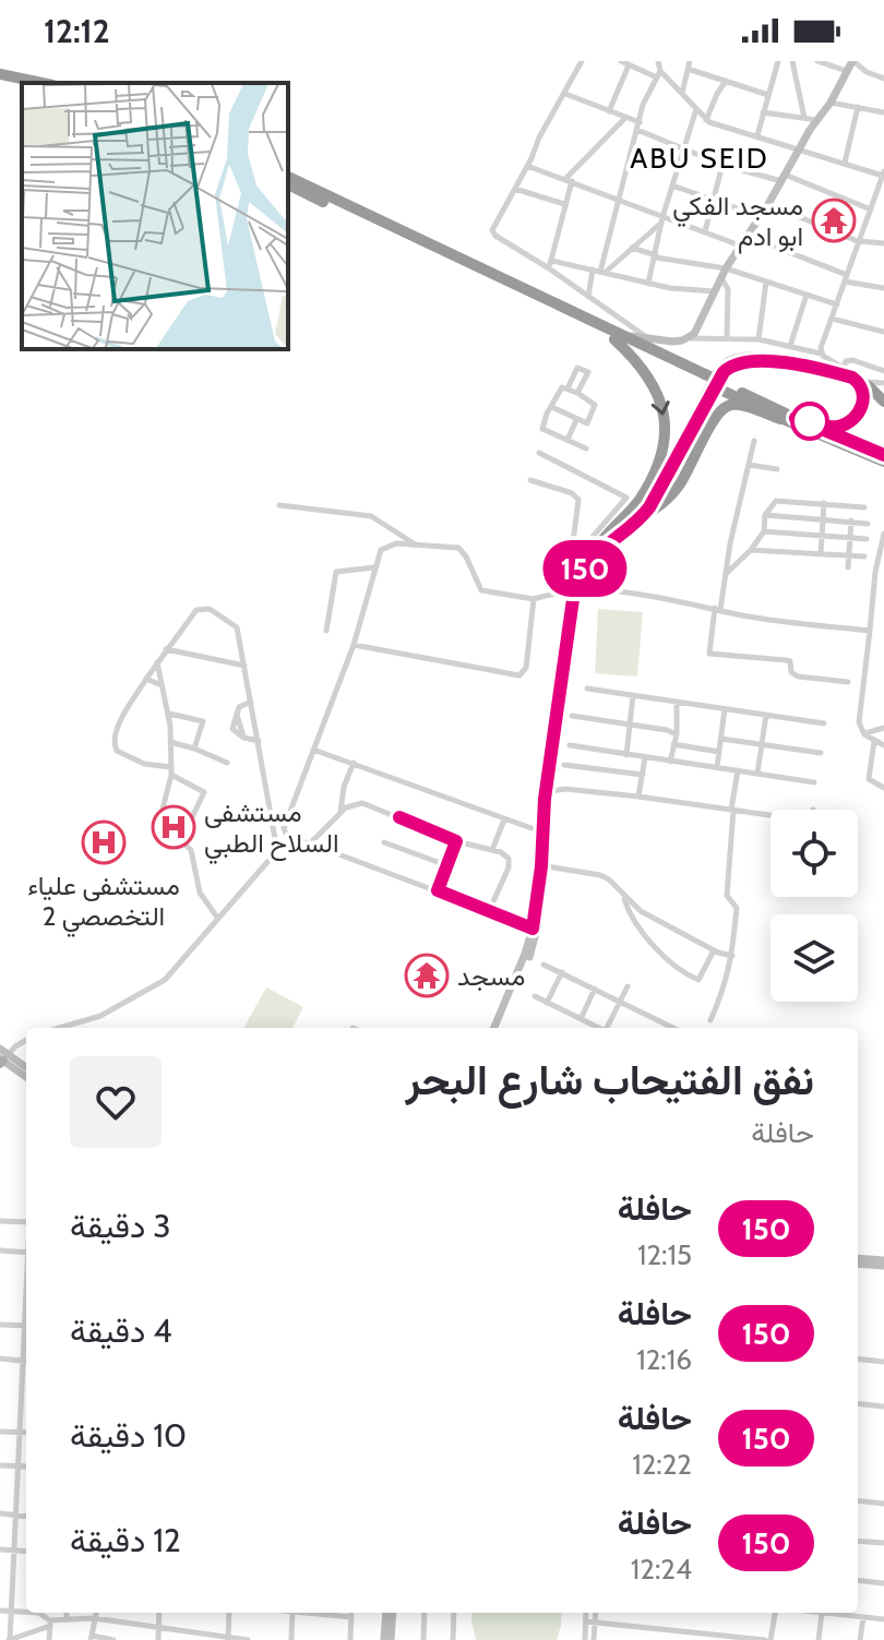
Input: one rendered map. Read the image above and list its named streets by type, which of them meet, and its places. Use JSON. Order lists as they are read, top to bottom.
{
  "districts": ["ABU SEID"],
  "places": {
    "temple": ["مسجد الفكي ابو ادم", "مسجد"],
    "hospital": ["مستشفى السلاح الطبي", "مستشفى علياء التخصصي 2"]
  },
  "lines": ["bus line 150"],
  "page": {
    "status": "12:12",
    "on_map": "150",
    "heading": ["نفق الفتيحاب شارع البحر", "حافلة"],
    "list": [
      {
        "mark": "150",
        "name": "حافلة",
        "note": "12:15",
        "value": "3 دقيقة"
      },
      {
        "mark": "150",
        "name": "حافلة",
        "note": "12:16",
        "value": "4 دقيقة"
      },
      {
        "mark": "150",
        "name": "حافلة",
        "note": "12:22",
        "value": "10 دقيقة"
      },
      {
        "mark": "150",
        "name": "حافلة",
        "note": "12:24",
        "value": "12 دقيقة"
      }
    ]
  }
}
